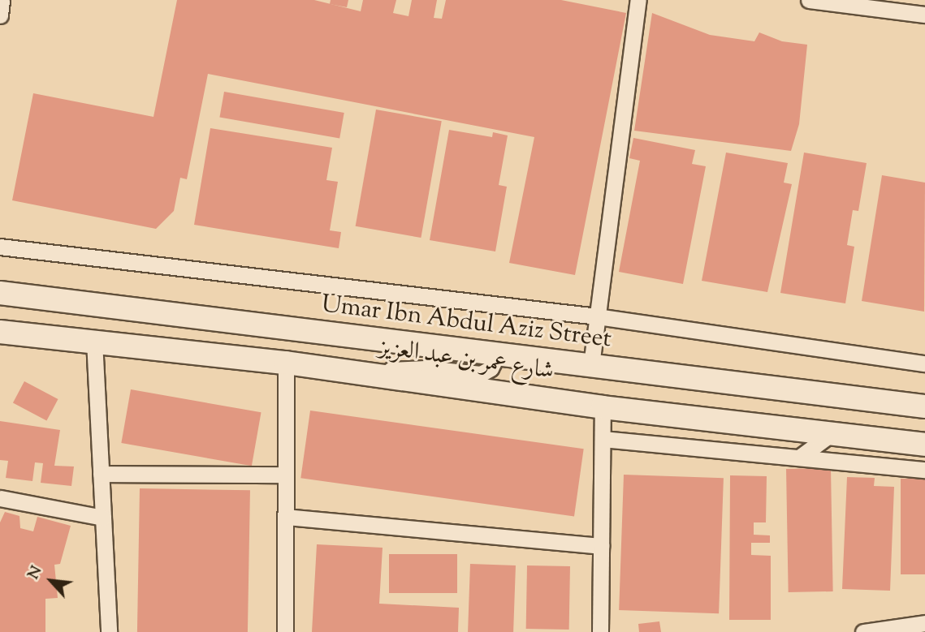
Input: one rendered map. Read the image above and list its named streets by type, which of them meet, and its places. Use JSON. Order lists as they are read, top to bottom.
{
  "streets": {
    "main road": ["Umar Ibn Abdul Aziz Street", "شارع عمر بن عبد العزيز"]
  },
  "north": "top left"
}
